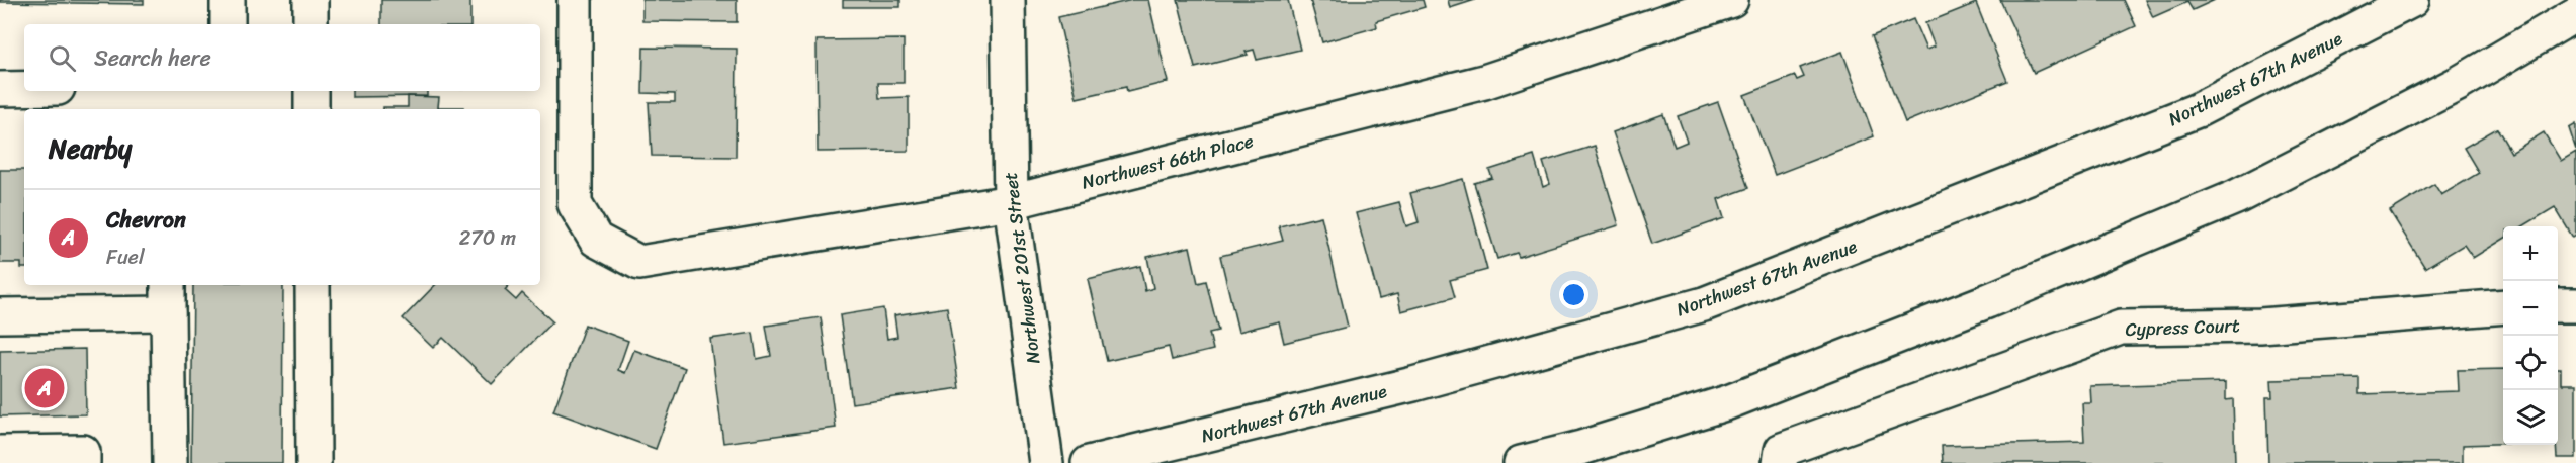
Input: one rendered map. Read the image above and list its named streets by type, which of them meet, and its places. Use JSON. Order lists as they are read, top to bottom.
{
  "streets": {
    "street": [
      "Northwest 67th Avenue",
      "Northwest 66th Place",
      "Northwest 201st Street",
      "Cypress Court"
    ]
  },
  "crossings": [
    ["Northwest 66th Place", "Northwest 201st Street"]
  ],
  "page": {
    "search": "Search here",
    "heading": "Nearby",
    "list": [
      {
        "mark": "A",
        "name": "Chevron",
        "note": "Fuel",
        "value": "270 m"
      }
    ],
    "map_buttons": ["+", "−"],
    "pins": "A"
  }
}
